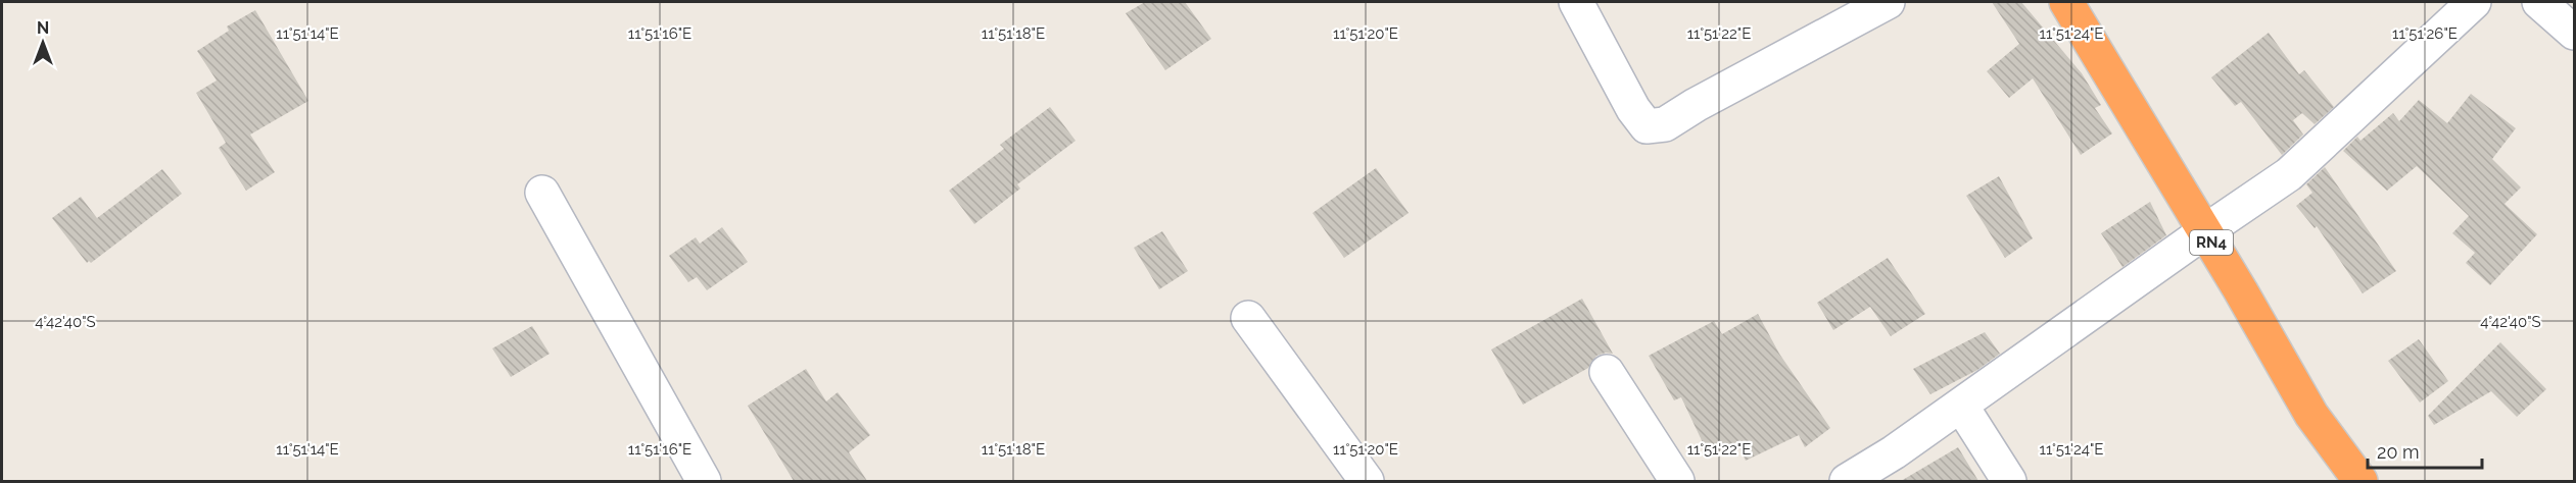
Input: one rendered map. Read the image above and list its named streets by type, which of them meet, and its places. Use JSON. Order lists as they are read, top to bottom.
{
  "streets": {
    "highway": ["RN4"]
  },
  "scale_bar": "20 m",
  "north": "top",
  "coordinates": [
    "11°51'14\"E",
    "11°51'16\"E",
    "11°51'18\"E",
    "11°51'20\"E",
    "11°51'22\"E",
    "11°51'24\"E",
    "11°51'26\"E",
    "4°42'40\"S"
  ]
}
